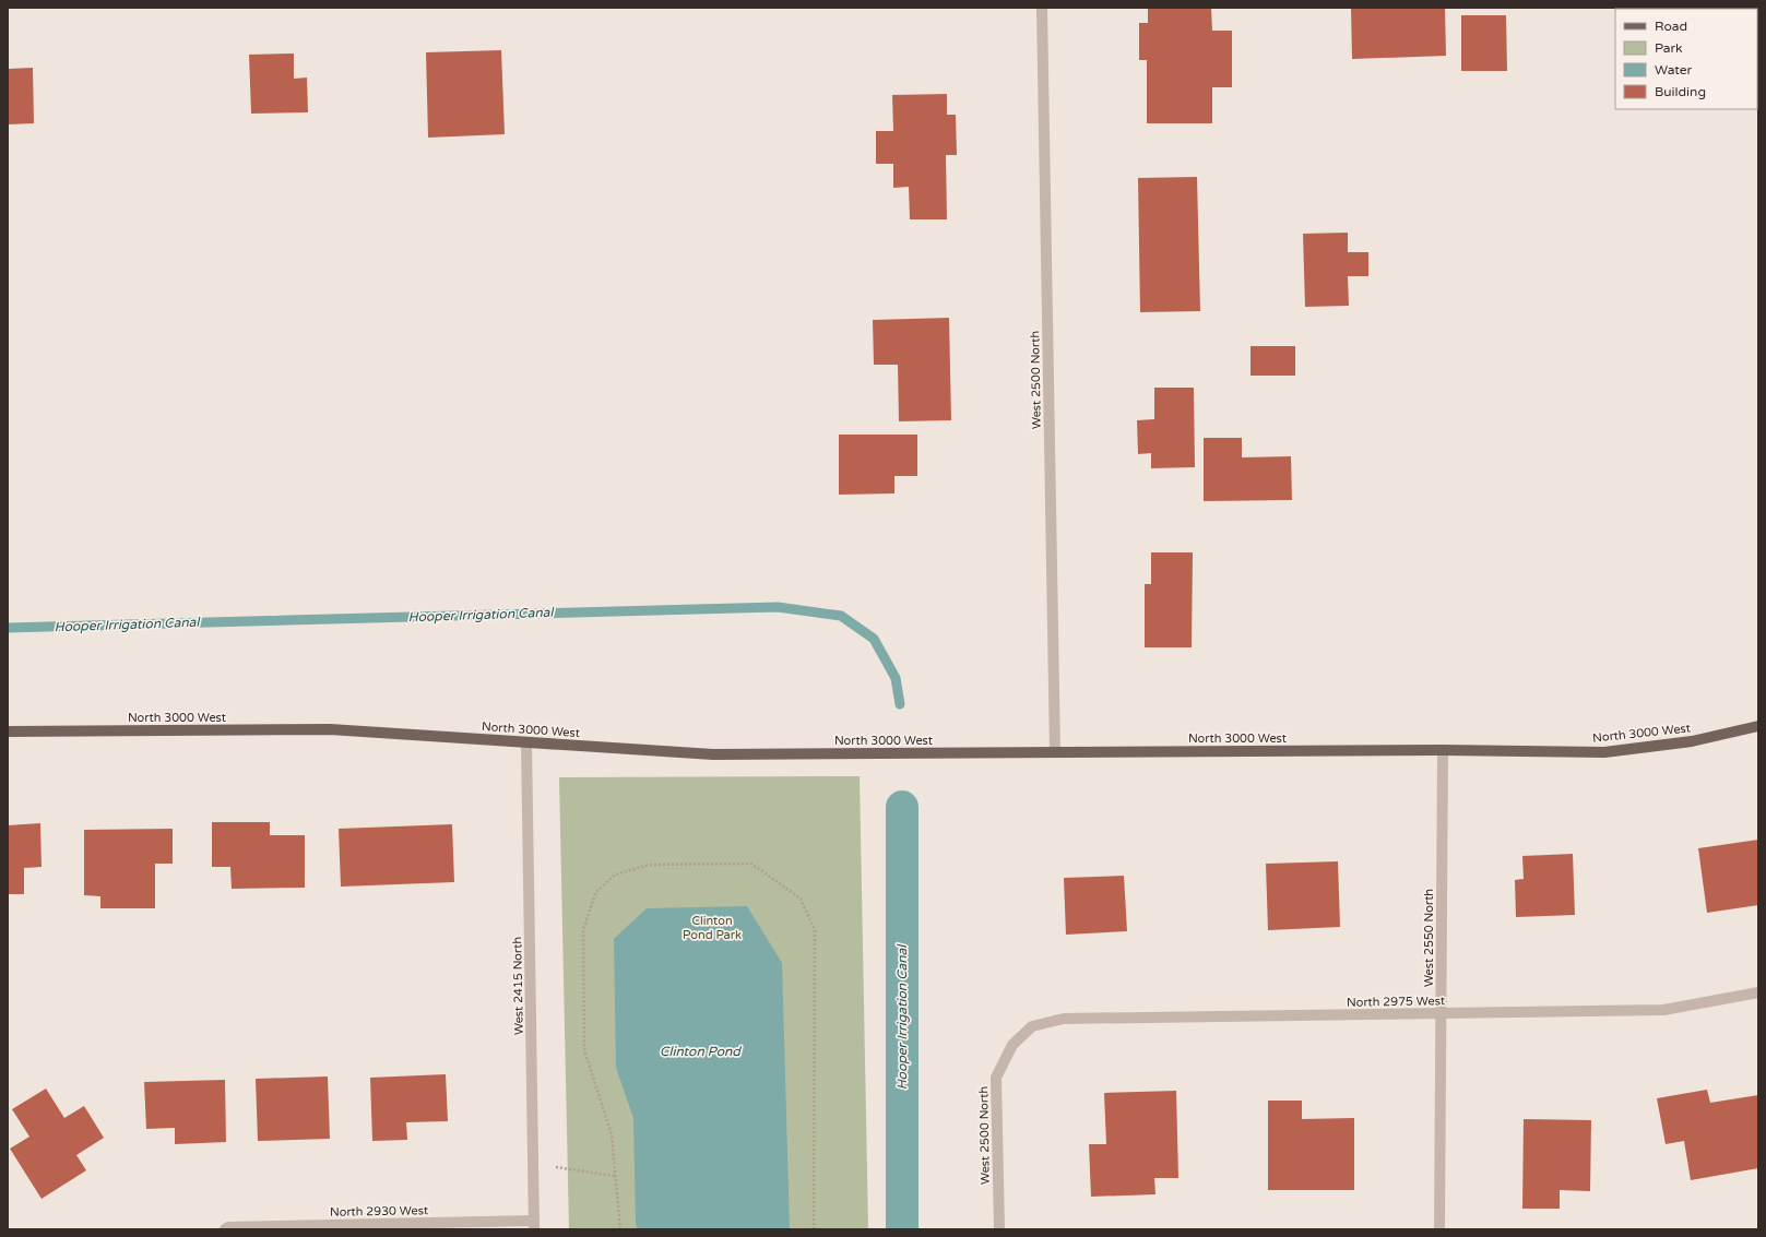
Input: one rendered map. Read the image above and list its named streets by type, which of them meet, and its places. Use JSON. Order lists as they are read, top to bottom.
{
  "streets": {
    "main road": ["North 3000 West"],
    "street": [
      "West 2500 North",
      "West 2550 North",
      "West 2415 North",
      "North 2975 West",
      "North 2930 West"
    ]
  },
  "crossings": [
    ["West 2500 North", "North 3000 West"],
    ["West 2500 North", "North 2975 West"],
    ["North 3000 West", "West 2550 North"],
    ["North 3000 West", "West 2415 North"],
    ["West 2550 North", "North 2975 West"],
    ["West 2415 North", "North 2930 West"]
  ],
  "water": ["Hooper Irrigation Canal", "Clinton Pond"],
  "parks": ["Clinton Pond Park"],
  "legend": [
    "Road",
    "Park",
    "Water",
    "Building"
  ]
}
